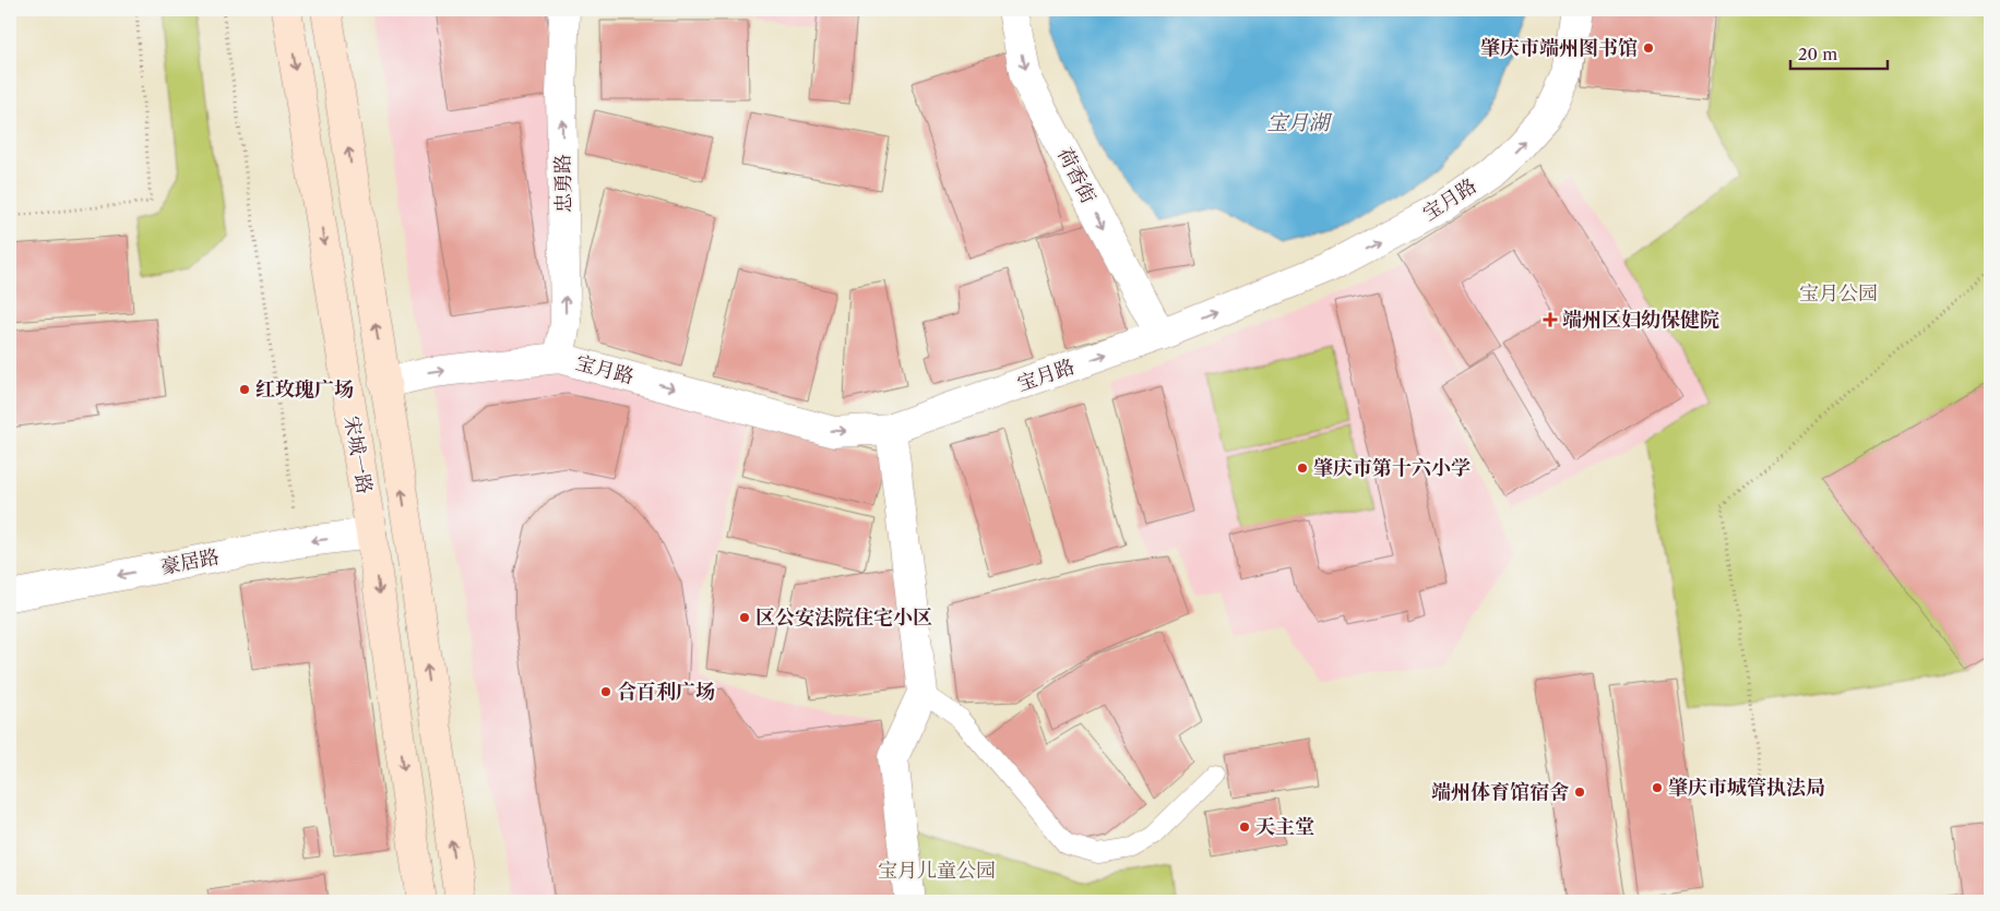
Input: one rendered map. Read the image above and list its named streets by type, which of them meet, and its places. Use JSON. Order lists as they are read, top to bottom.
{
  "streets": {
    "main road": ["宋城一路"],
    "street": [
      "荷香街",
      "忠勇路",
      "宝月路",
      "豪居路"
    ]
  },
  "crossings": [
    ["荷香街", "宝月路"],
    ["忠勇路", "宝月路"],
    ["宝月路", "宋城一路"],
    ["宋城一路", "豪居路"]
  ],
  "one_way": [
    "荷香街",
    "忠勇路",
    "宝月路",
    "豪居路"
  ],
  "water": ["宝月湖"],
  "parks": ["宝月公园", "宝月儿童公园"],
  "places": {
    "other": [
      "肇庆市端州图书馆",
      "红玫瑰广场",
      "肇庆市第十六小学",
      "区公安法院住宅小区",
      "合百利广场",
      "肇庆市城管执法局",
      "端州体育馆宿舍",
      "天主堂"
    ],
    "health": ["端州区妇幼保健院"]
  },
  "scale_bar": "20 m"
}
